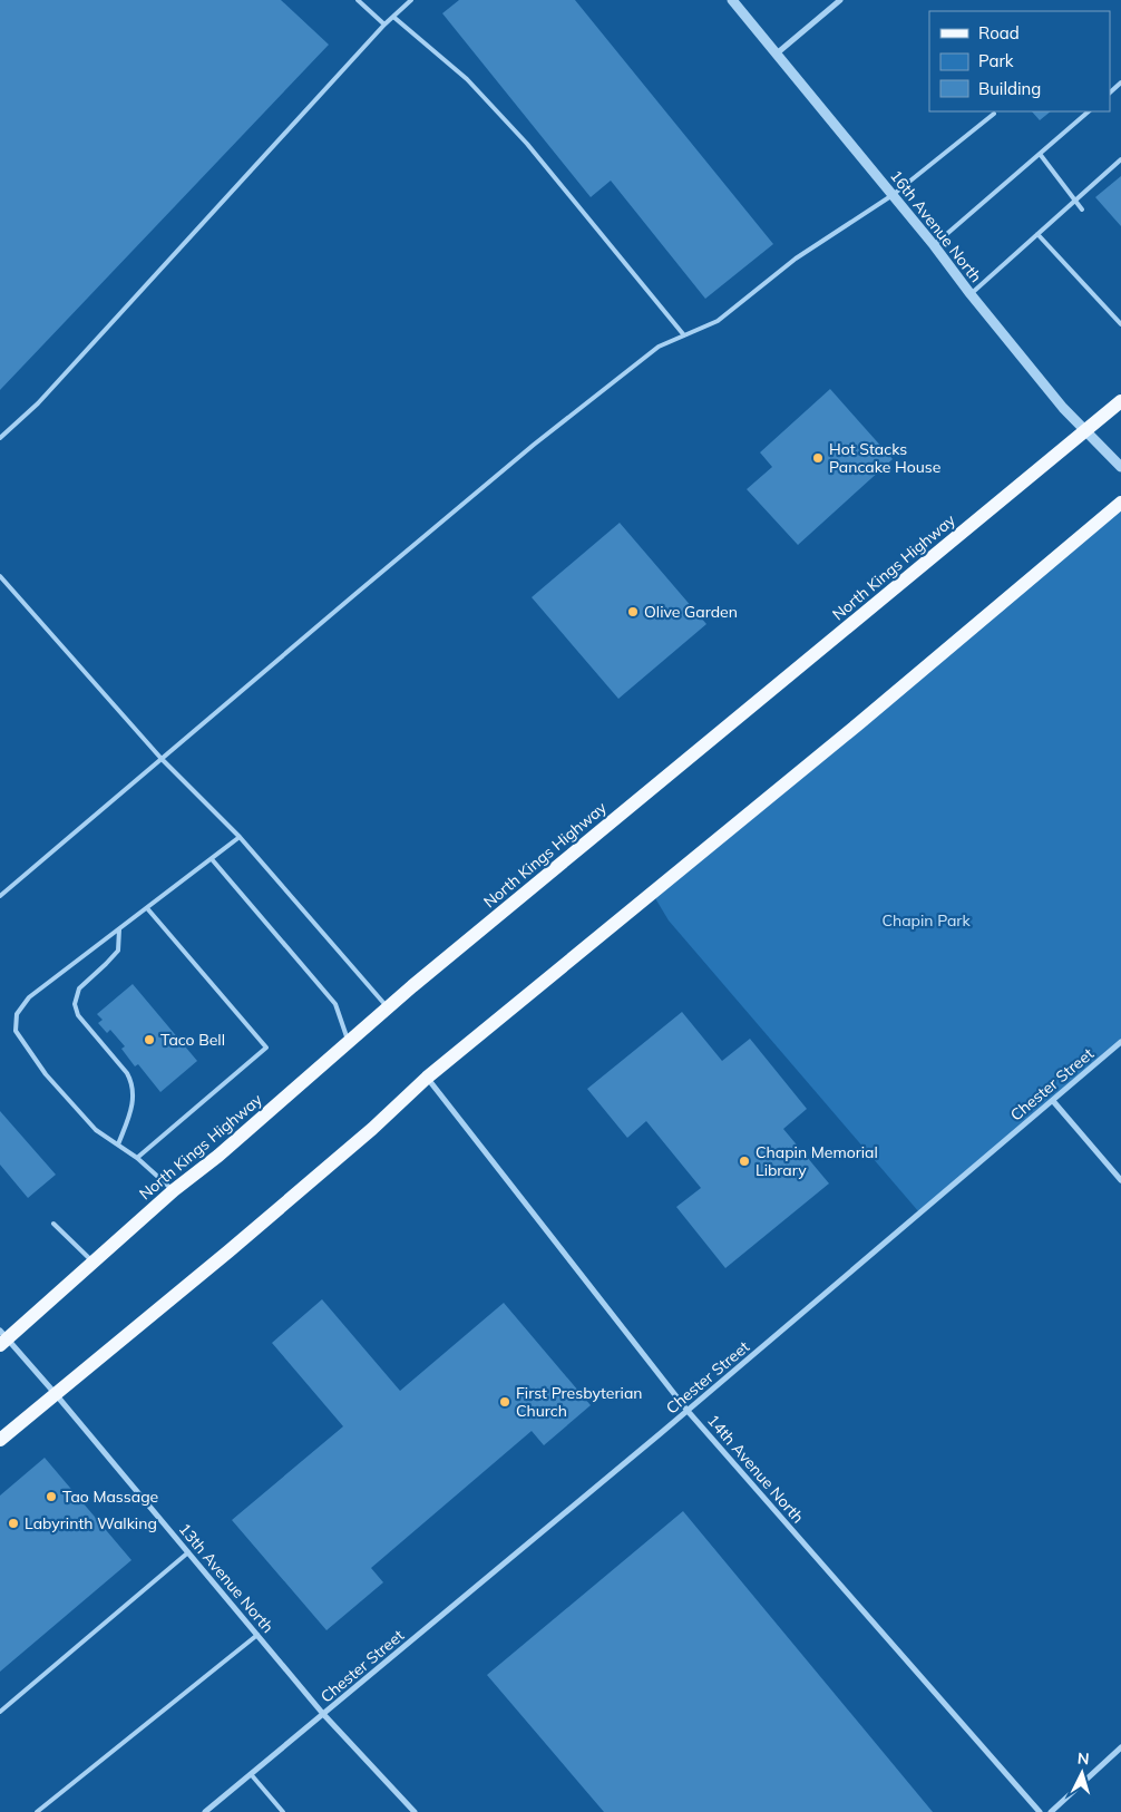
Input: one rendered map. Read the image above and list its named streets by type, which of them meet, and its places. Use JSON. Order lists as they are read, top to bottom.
{
  "streets": {
    "main road": ["North Kings Highway"],
    "street": [
      "16th Avenue North",
      "Chester Street",
      "14th Avenue North",
      "13th Avenue North"
    ]
  },
  "crossings": [
    ["16th Avenue North", "North Kings Highway"],
    ["North Kings Highway", "13th Avenue North"],
    ["Chester Street", "14th Avenue North"],
    ["Chester Street", "13th Avenue North"]
  ],
  "parks": ["Chapin Park"],
  "places": [
    "Hot Stacks Pancake House",
    "Olive Garden",
    "Taco Bell",
    "Chapin Memorial Library",
    "First Presbyterian Church",
    "Tao Massage",
    "Labyrinth Walking"
  ],
  "legend": ["Road", "Park", "Building"],
  "north": "top"
}
